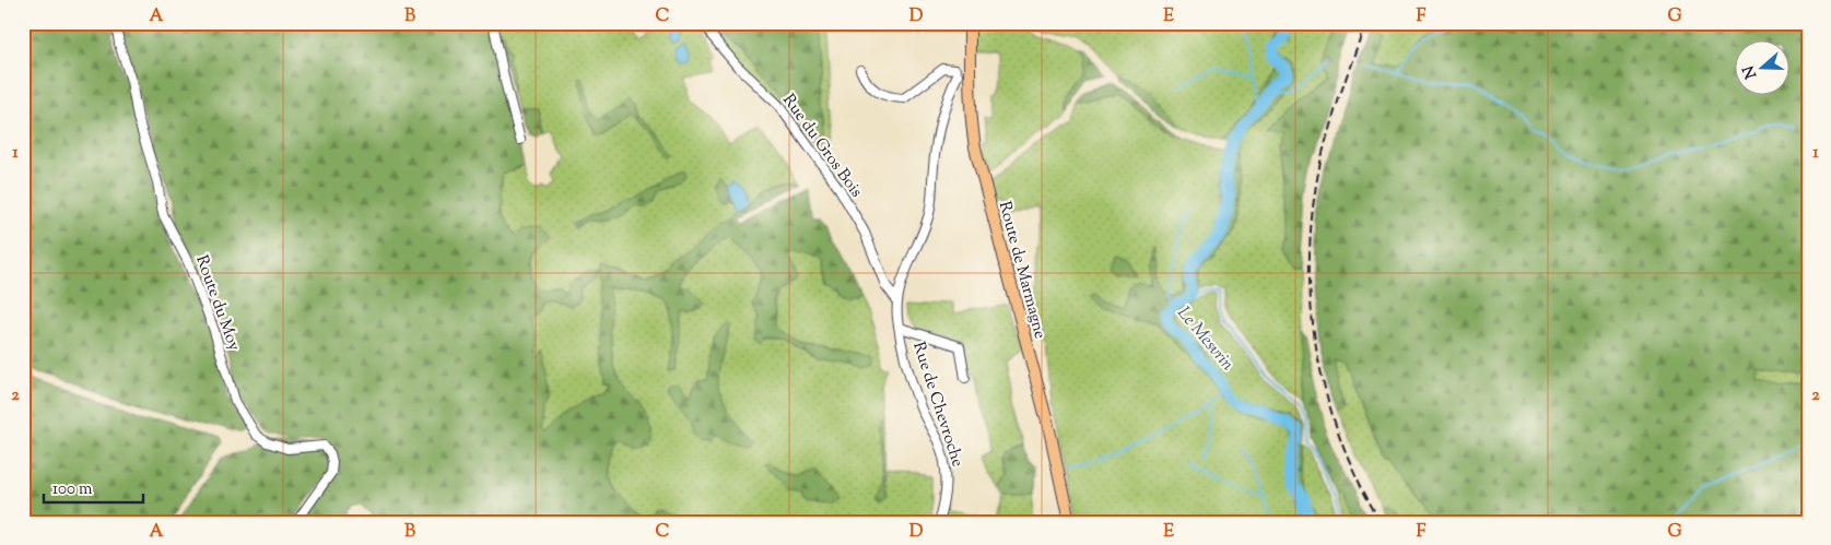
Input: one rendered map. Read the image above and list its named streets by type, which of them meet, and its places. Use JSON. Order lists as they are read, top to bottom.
{
  "streets": {
    "main road": ["Route de Marmagne"],
    "street": ["Rue du Gros Bois", "Route du Moy", "Rue de Chevroche"]
  },
  "crossings": [
    ["Rue du Gros Bois", "Rue de Chevroche"],
    ["Route de Marmagne", "Rue de Chevroche"]
  ],
  "water": ["Le Mesvrin"],
  "scale_bar": "100 m",
  "north": "left",
  "grid": {
    "columns": [
      "A",
      "B",
      "C",
      "D",
      "E",
      "F",
      "G"
    ],
    "rows": ["1", "2"]
  }
}
